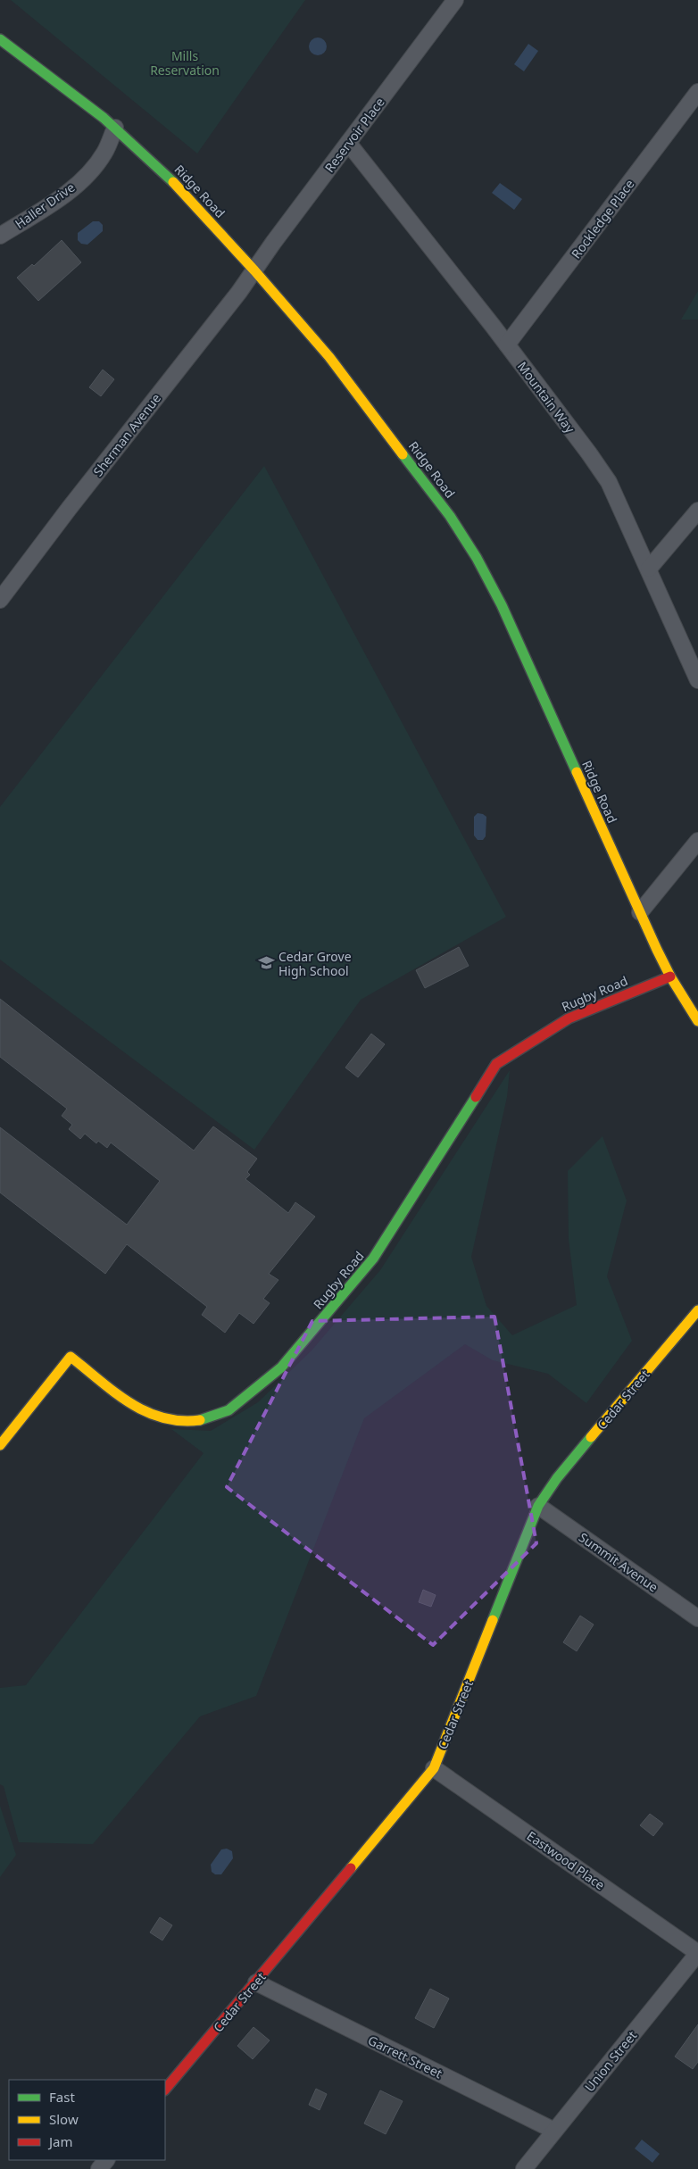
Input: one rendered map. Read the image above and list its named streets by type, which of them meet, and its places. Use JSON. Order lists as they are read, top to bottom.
{
  "streets": {
    "street": [
      "Reservoir Place",
      "Ridge Road",
      "Haller Drive",
      "Rockledge Place",
      "Mountain Way",
      "Sherman Avenue",
      "Rugby Road",
      "Cedar Street",
      "Summit Avenue",
      "Eastwood Place",
      "Garrett Street",
      "Union Street"
    ]
  },
  "crossings": [
    ["Reservoir Place", "Ridge Road"],
    ["Reservoir Place", "Mountain Way"],
    ["Reservoir Place", "Sherman Avenue"],
    ["Ridge Road", "Haller Drive"],
    ["Ridge Road", "Sherman Avenue"],
    ["Ridge Road", "Rugby Road"],
    ["Rockledge Place", "Mountain Way"],
    ["Cedar Street", "Summit Avenue"],
    ["Cedar Street", "Eastwood Place"],
    ["Cedar Street", "Garrett Street"],
    ["Eastwood Place", "Union Street"],
    ["Garrett Street", "Union Street"]
  ],
  "parks": ["Mills Reservation"],
  "places": {
    "school or university": ["Cedar Grove High School"]
  },
  "legend": ["Fast", "Slow", "Jam"]
}
